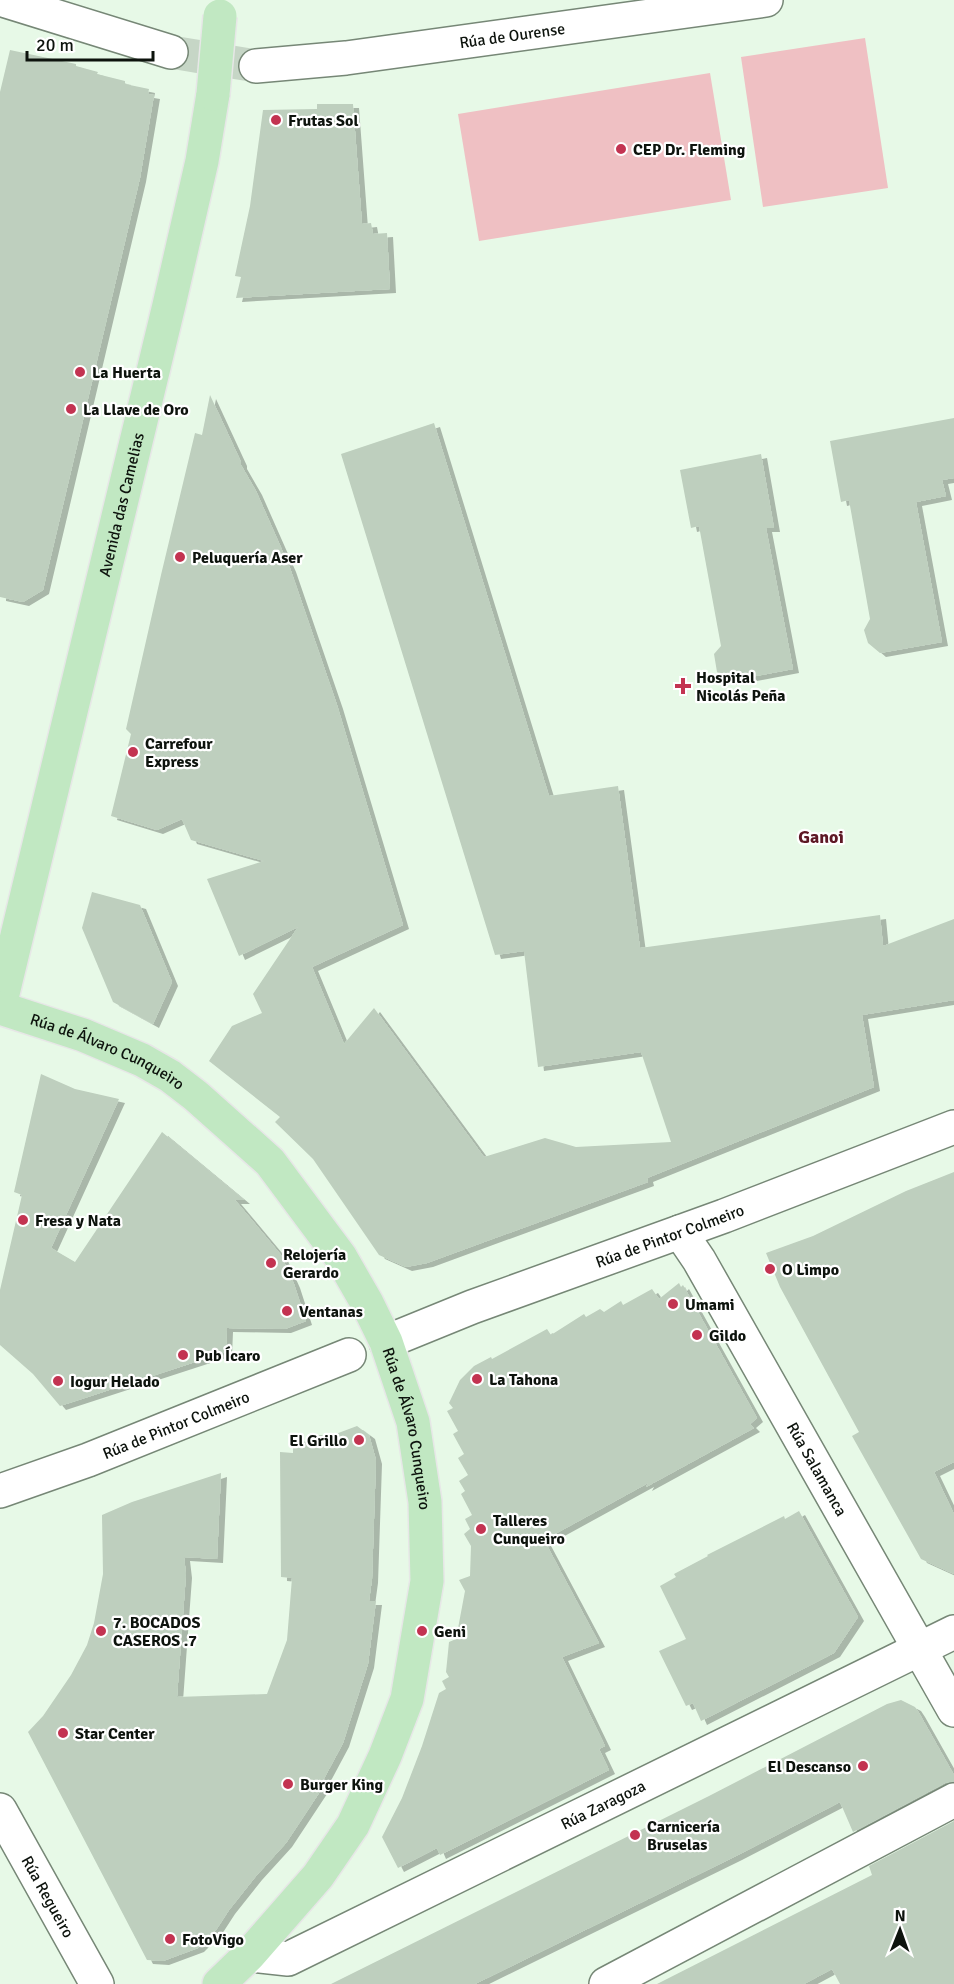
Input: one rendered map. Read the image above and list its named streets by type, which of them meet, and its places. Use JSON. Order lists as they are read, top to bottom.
{
  "streets": {
    "main road": ["Avenida das Camelias", "Rúa de Álvaro Cunqueiro"],
    "street": [
      "Rúa de Ourense",
      "Rúa de Pintor Colmeiro",
      "Rúa Salamanca",
      "Rúa Zaragoza",
      "Rúa Regueiro"
    ]
  },
  "crossings": [
    ["Avenida das Camelias", "Rúa de Álvaro Cunqueiro"],
    ["Rúa de Álvaro Cunqueiro", "Rúa de Pintor Colmeiro"],
    ["Rúa de Álvaro Cunqueiro", "Rúa Zaragoza"],
    ["Rúa de Pintor Colmeiro", "Rúa Salamanca"],
    ["Rúa Salamanca", "Rúa Zaragoza"]
  ],
  "districts": ["Ganoi"],
  "places": {
    "other": [
      "Frutas Sol",
      "CEP Dr. Fleming",
      "La Huerta",
      "La Llave de Oro",
      "Peluquería Aser",
      "Carrefour Express",
      "Fresa y Nata",
      "Relojería Gerardo",
      "O Limpo",
      "Umami",
      "Ventanas",
      "Gildo",
      "Pub Ícaro",
      "La Tahona",
      "Iogur Helado",
      "El Grillo",
      "Talleres Cunqueiro",
      "7. BOCADOS CASEROS .7",
      "Geni",
      "Star Center",
      "El Descanso",
      "Burger King",
      "Carnicería Bruselas",
      "FotoVigo"
    ],
    "health": ["Hospital Nicolás Peña"]
  },
  "scale_bar": "20 m",
  "north": "top"
}
